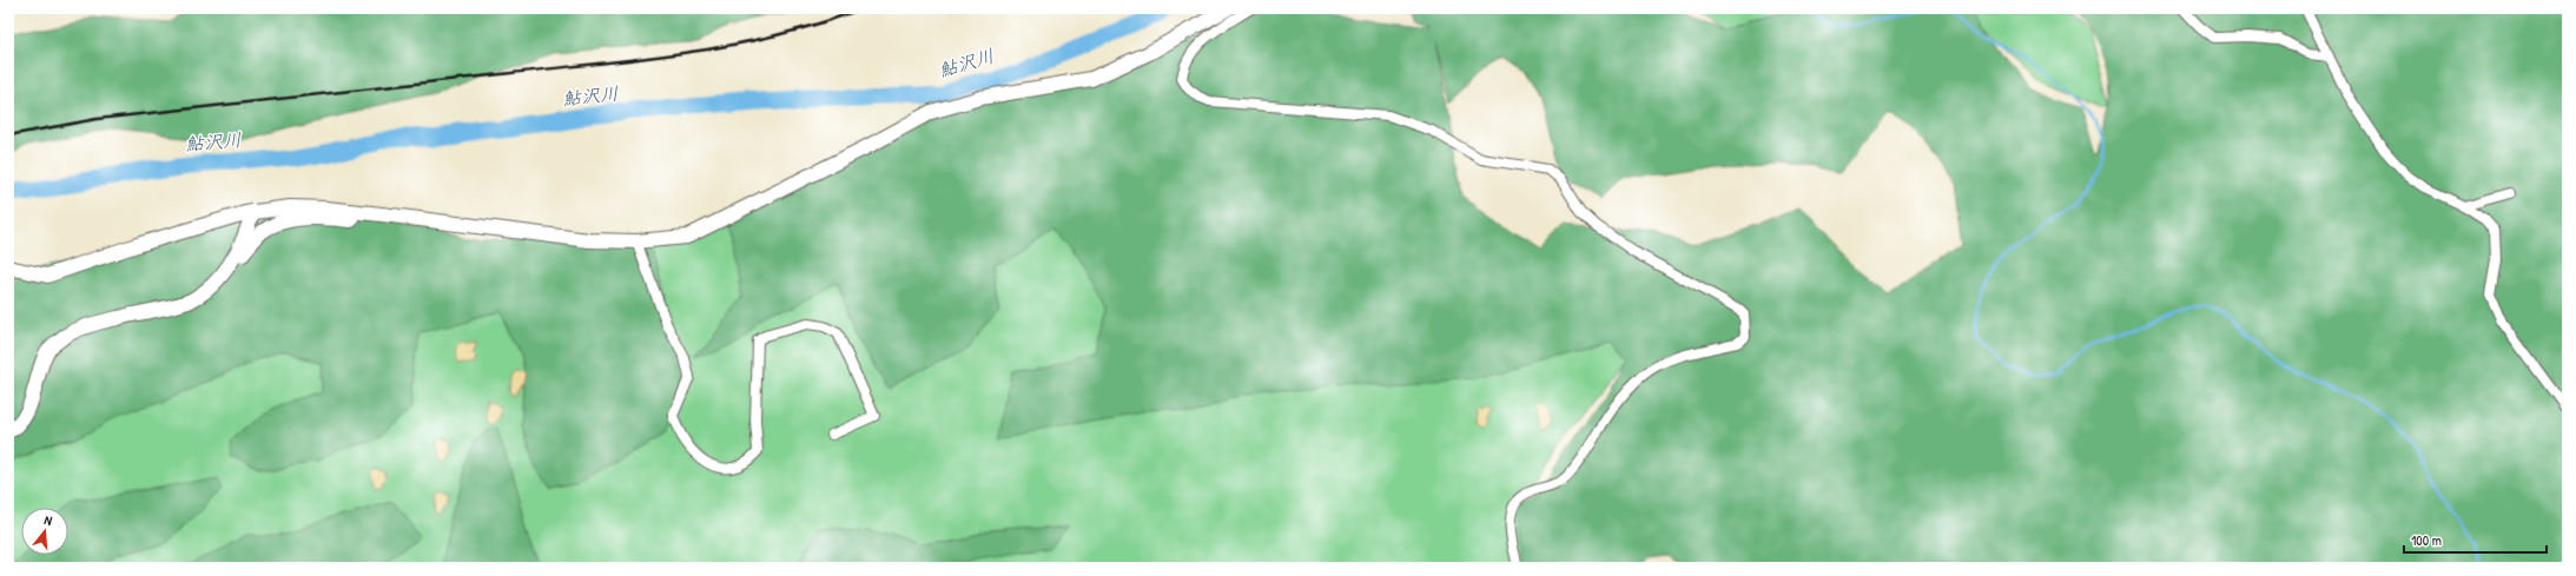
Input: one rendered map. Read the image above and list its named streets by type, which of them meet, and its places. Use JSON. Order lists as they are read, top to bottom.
{
  "water": ["鮎沢川"],
  "scale_bar": "100 m",
  "north": "top"
}
